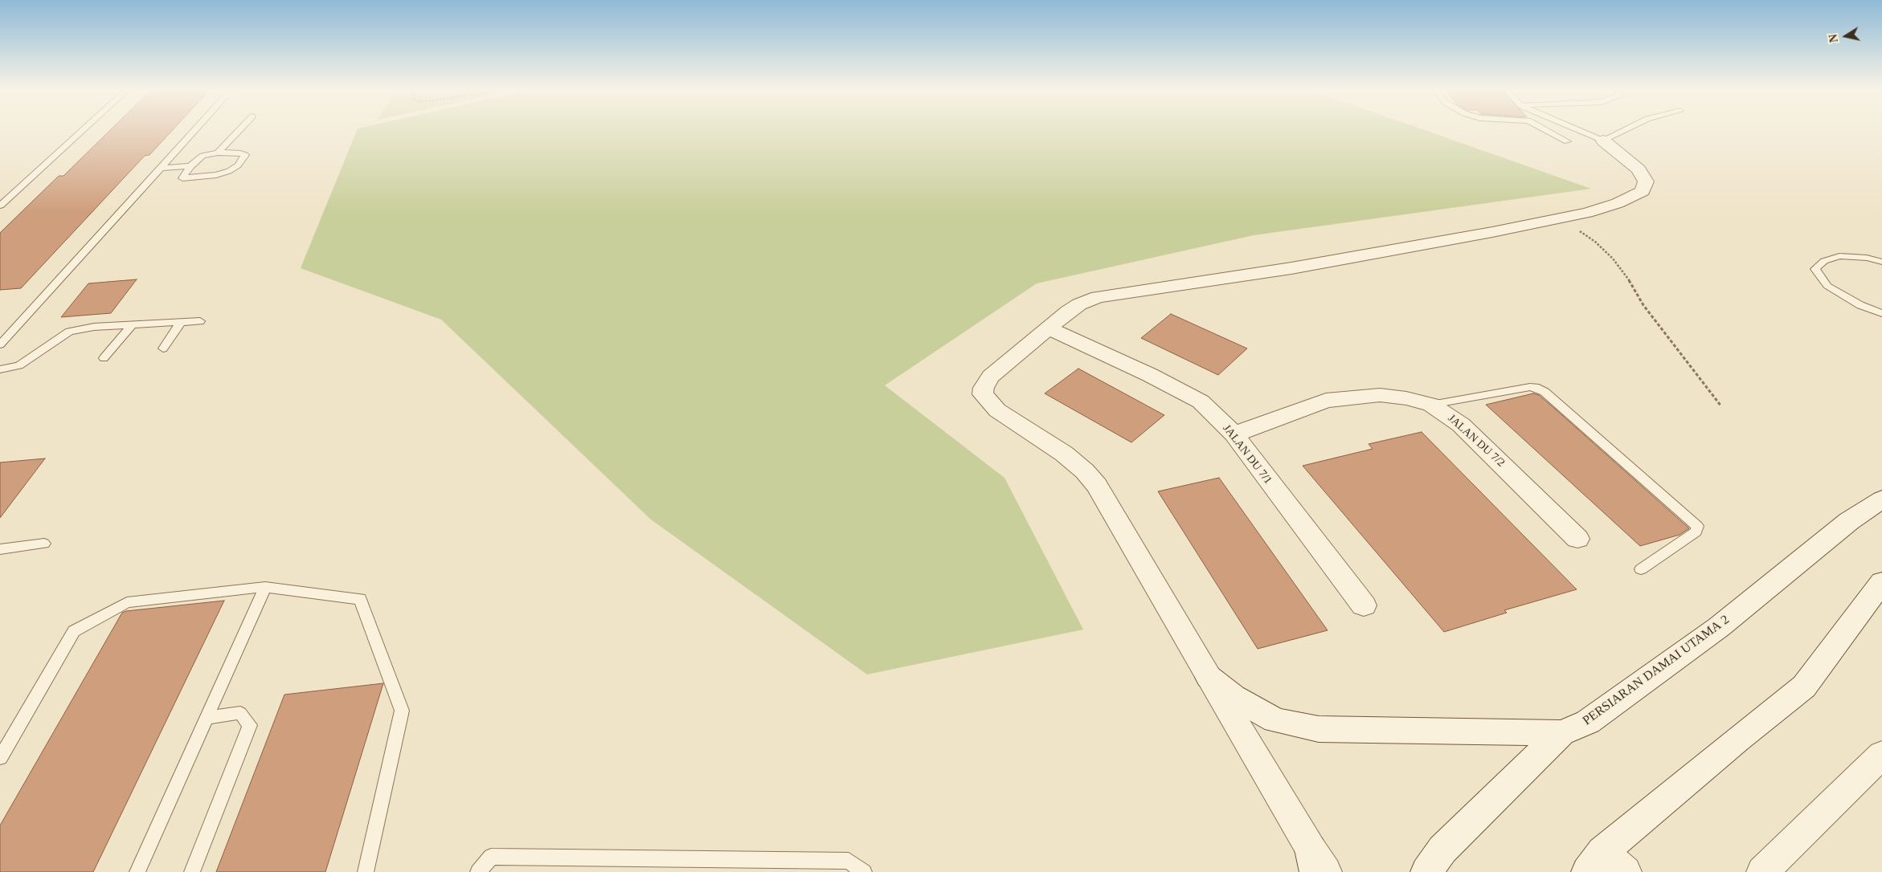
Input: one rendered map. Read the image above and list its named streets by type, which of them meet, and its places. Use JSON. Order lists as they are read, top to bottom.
{
  "streets": {
    "street": ["JALAN DU 7/2", "JALAN DU 7/1", "PERSIARAN DAMAI UTAMA 2"]
  },
  "crossings": [
    ["JALAN DU 7/2", "JALAN DU 7/1"]
  ],
  "north": "left"
}
